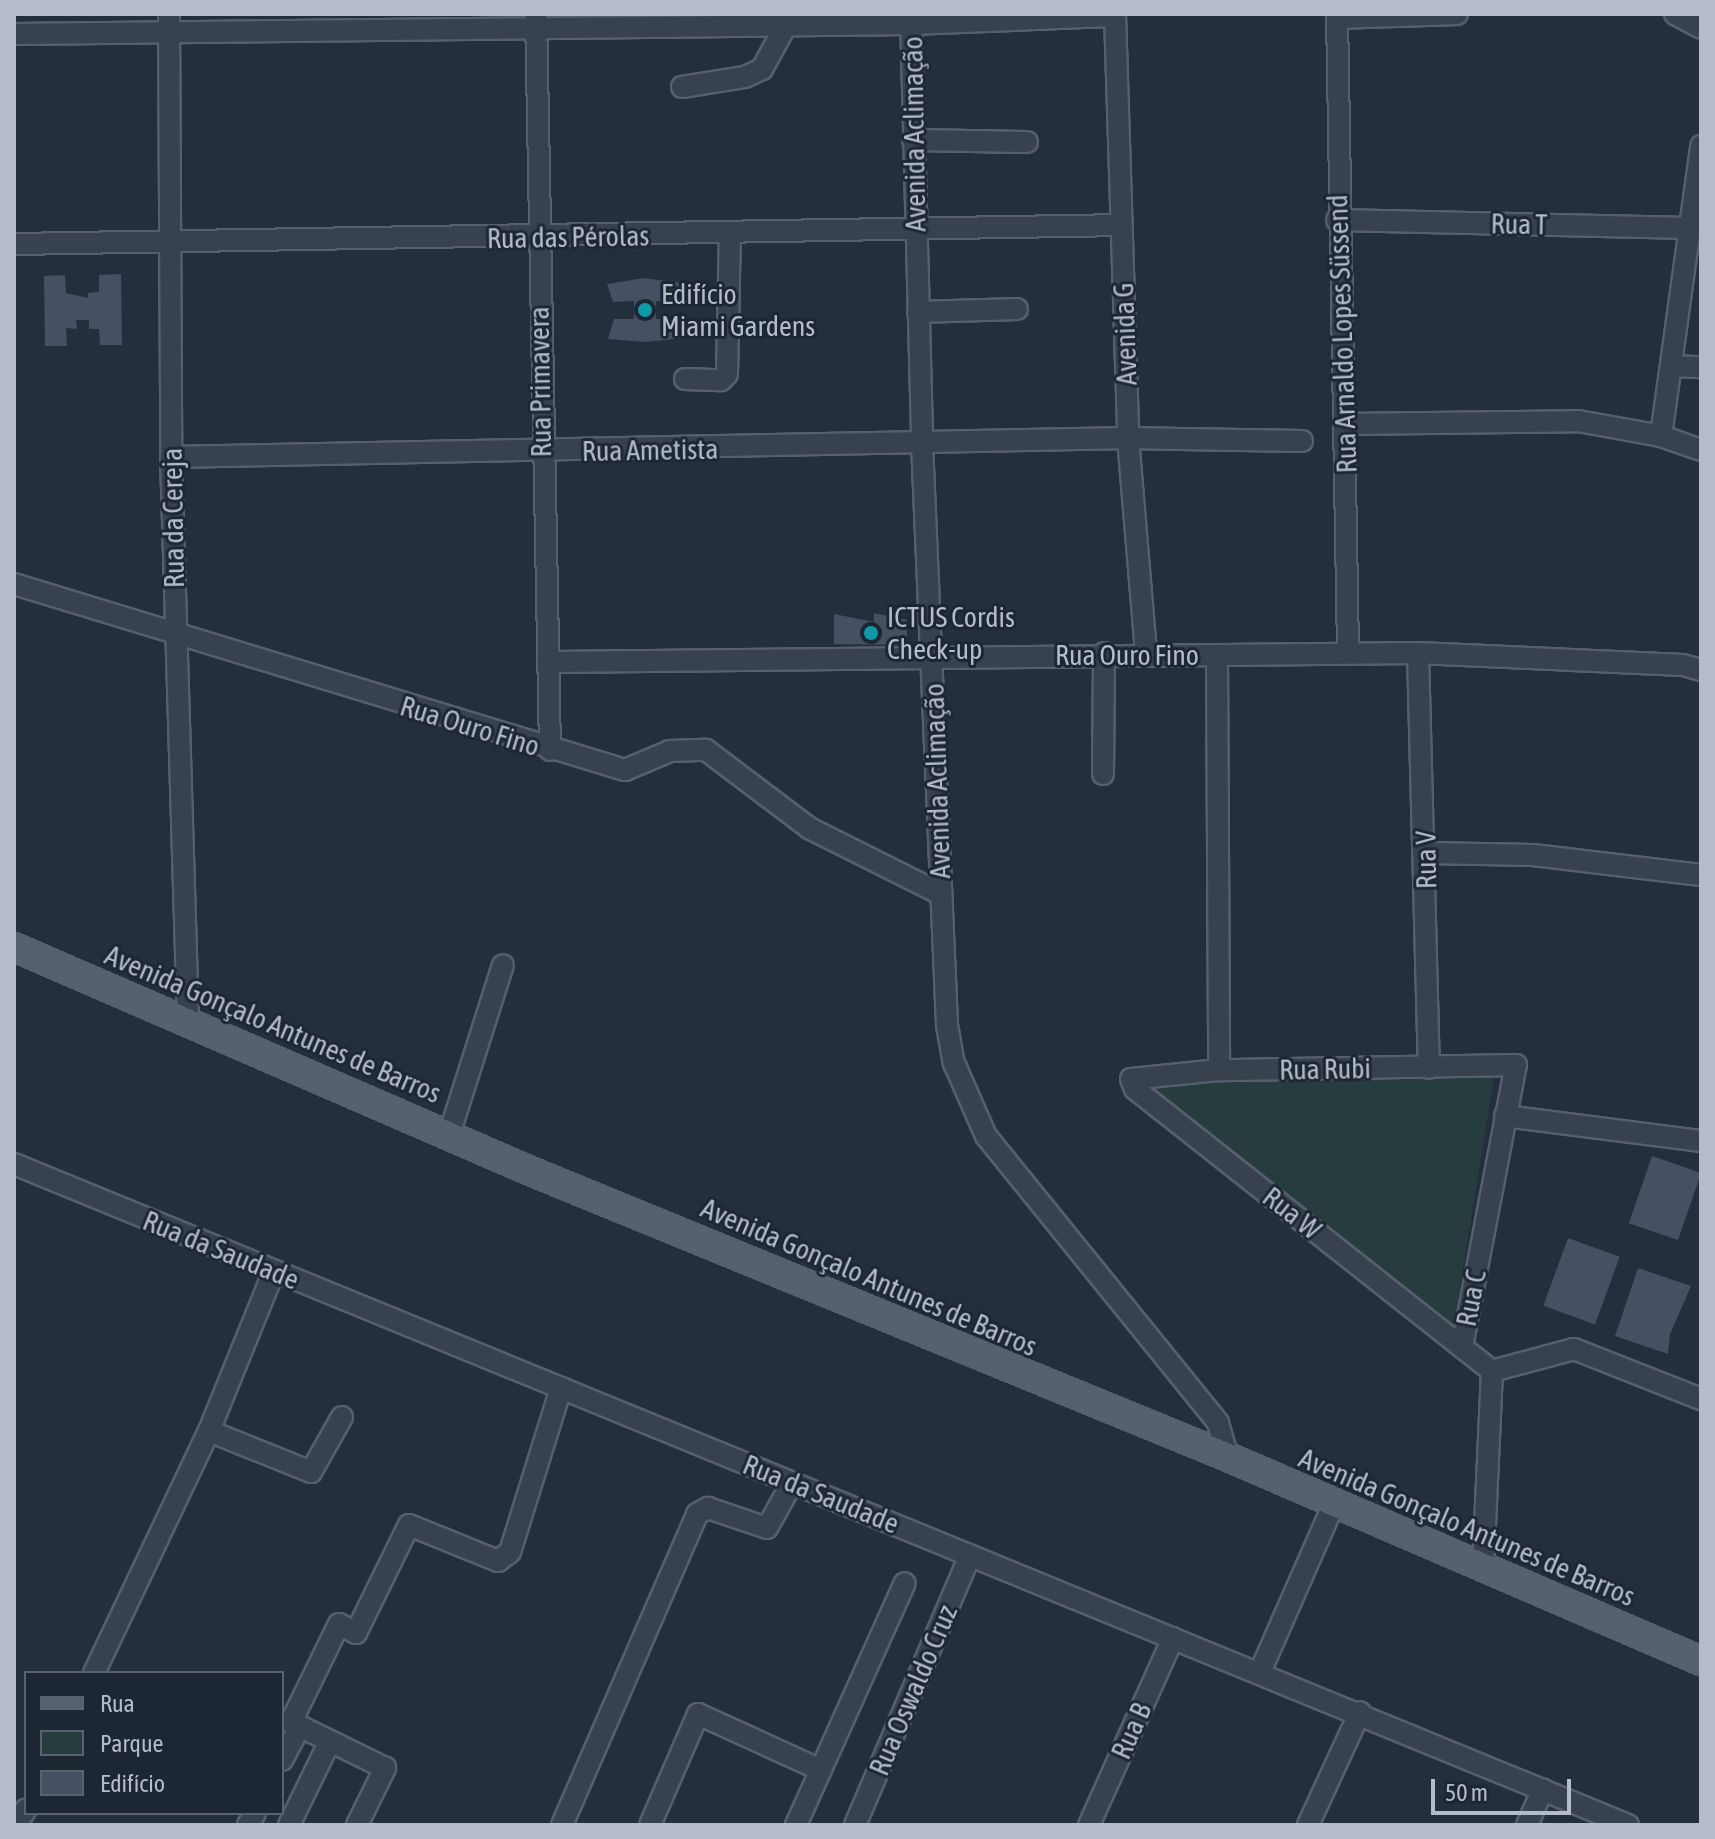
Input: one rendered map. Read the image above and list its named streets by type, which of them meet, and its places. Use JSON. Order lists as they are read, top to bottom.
{
  "streets": {
    "main road": ["Avenida Gonçalo Antunes de Barros"],
    "street": [
      "Avenida Aclimação",
      "Rua T",
      "Rua das Pérolas",
      "Avenida G",
      "Rua Arnaldo Lopes Süssend",
      "Rua Primavera",
      "Rua Ametista",
      "Rua da Cereja",
      "Rua Ouro Fino",
      "Rua V",
      "Rua Rubi",
      "Rua W",
      "Rua da Saudade",
      "Rua C",
      "Rua Oswaldo Cruz",
      "Rua B"
    ]
  },
  "crossings": [
    ["Avenida Aclimação", "Rua das Pérolas"],
    ["Avenida Aclimação", "Rua Ametista"],
    ["Avenida Aclimação", "Rua Ouro Fino"],
    ["Avenida Aclimação", "Avenida Gonçalo Antunes de Barros"],
    ["Rua T", "Rua Arnaldo Lopes Süssend"],
    ["Rua das Pérolas", "Avenida G"],
    ["Rua das Pérolas", "Rua Primavera"],
    ["Rua das Pérolas", "Rua da Cereja"],
    ["Avenida G", "Rua Ametista"],
    ["Avenida G", "Rua Ouro Fino"],
    ["Rua Arnaldo Lopes Süssend", "Rua Ouro Fino"],
    ["Rua Primavera", "Rua Ametista"],
    ["Rua Primavera", "Rua Ouro Fino"],
    ["Rua Ametista", "Rua da Cereja"],
    ["Rua da Cereja", "Rua Ouro Fino"],
    ["Rua da Cereja", "Avenida Gonçalo Antunes de Barros"],
    ["Rua Ouro Fino", "Rua V"],
    ["Rua V", "Rua Rubi"],
    ["Rua Rubi", "Rua W"],
    ["Rua Rubi", "Rua C"],
    ["Rua W", "Rua C"],
    ["Rua da Saudade", "Rua Oswaldo Cruz"],
    ["Rua da Saudade", "Rua B"]
  ],
  "places": ["Edifício Miami Gardens", "ICTUS Cordis Check-up"],
  "legend": ["Rua", "Parque", "Edifício"],
  "scale_bar": "50 m"
}
